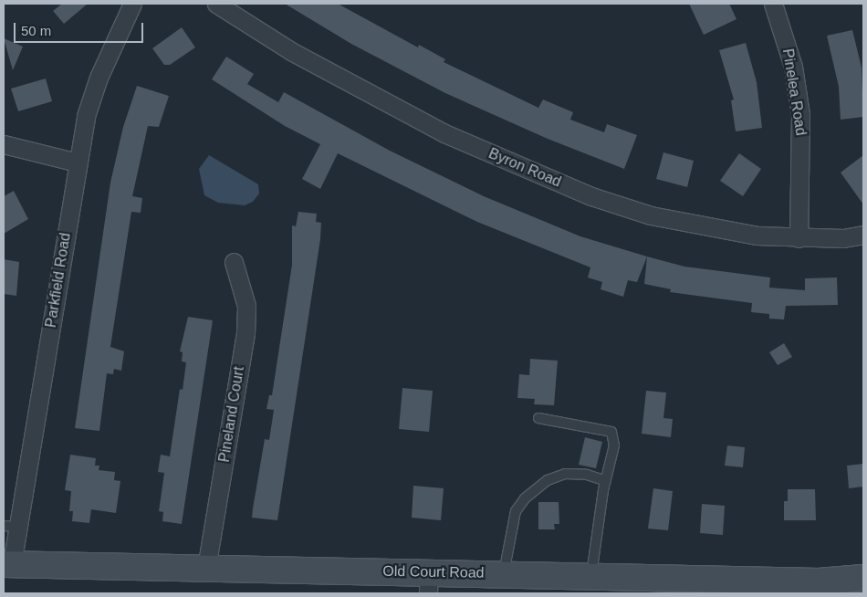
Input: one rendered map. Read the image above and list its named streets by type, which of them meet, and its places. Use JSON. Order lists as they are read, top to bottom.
{
  "streets": {
    "main road": ["Old Court Road"],
    "street": [
      "Pinelea Road",
      "Byron Road",
      "Parkfield Road",
      "Pineland Court"
    ]
  },
  "crossings": [
    ["Pinelea Road", "Byron Road"],
    ["Parkfield Road", "Old Court Road"],
    ["Pineland Court", "Old Court Road"]
  ],
  "scale_bar": "50 m"
}
